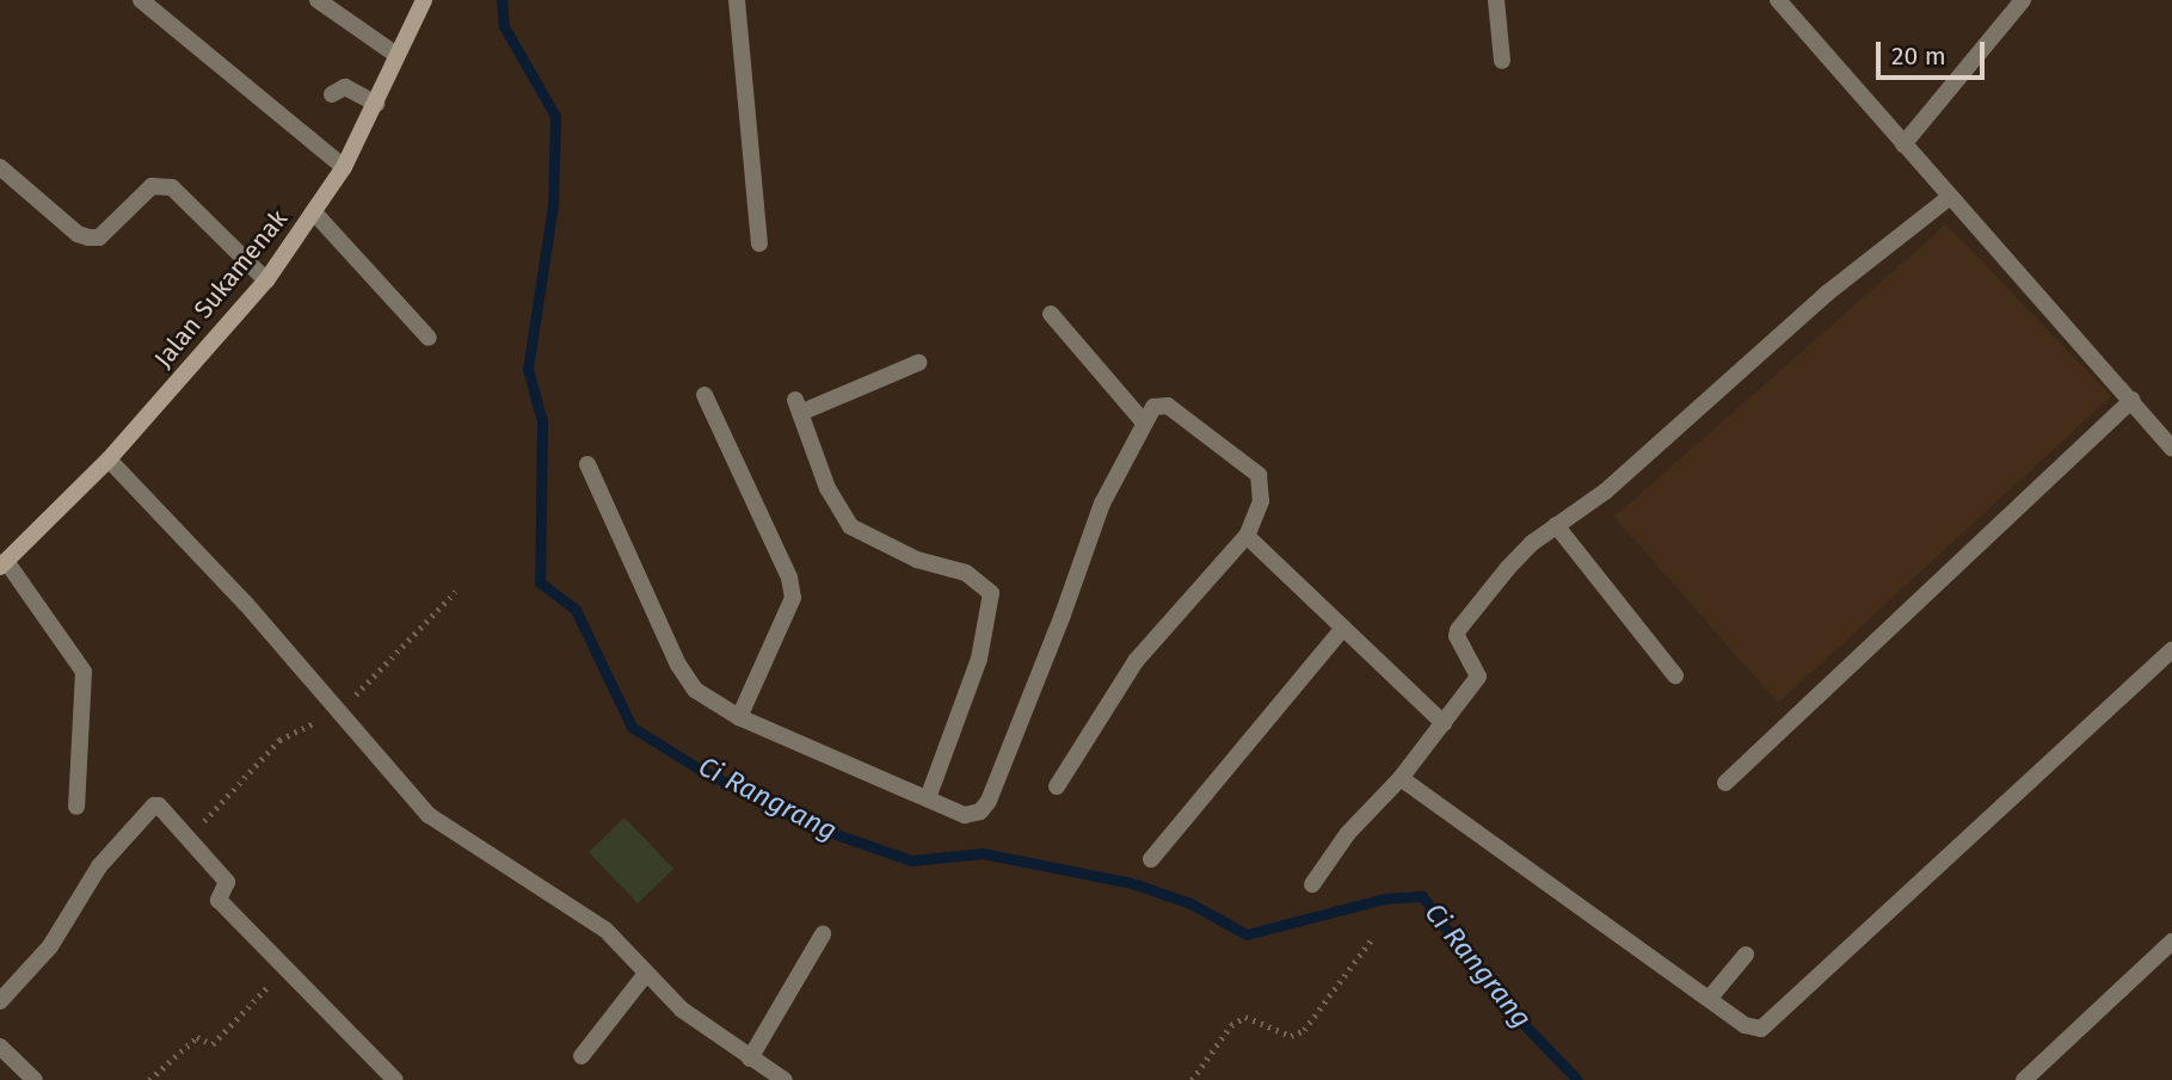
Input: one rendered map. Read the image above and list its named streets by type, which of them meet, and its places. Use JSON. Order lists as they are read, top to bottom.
{
  "streets": {
    "main road": ["Jalan Sukamenak"]
  },
  "water": ["Ci Rangrang"],
  "scale_bar": "20 m"
}
